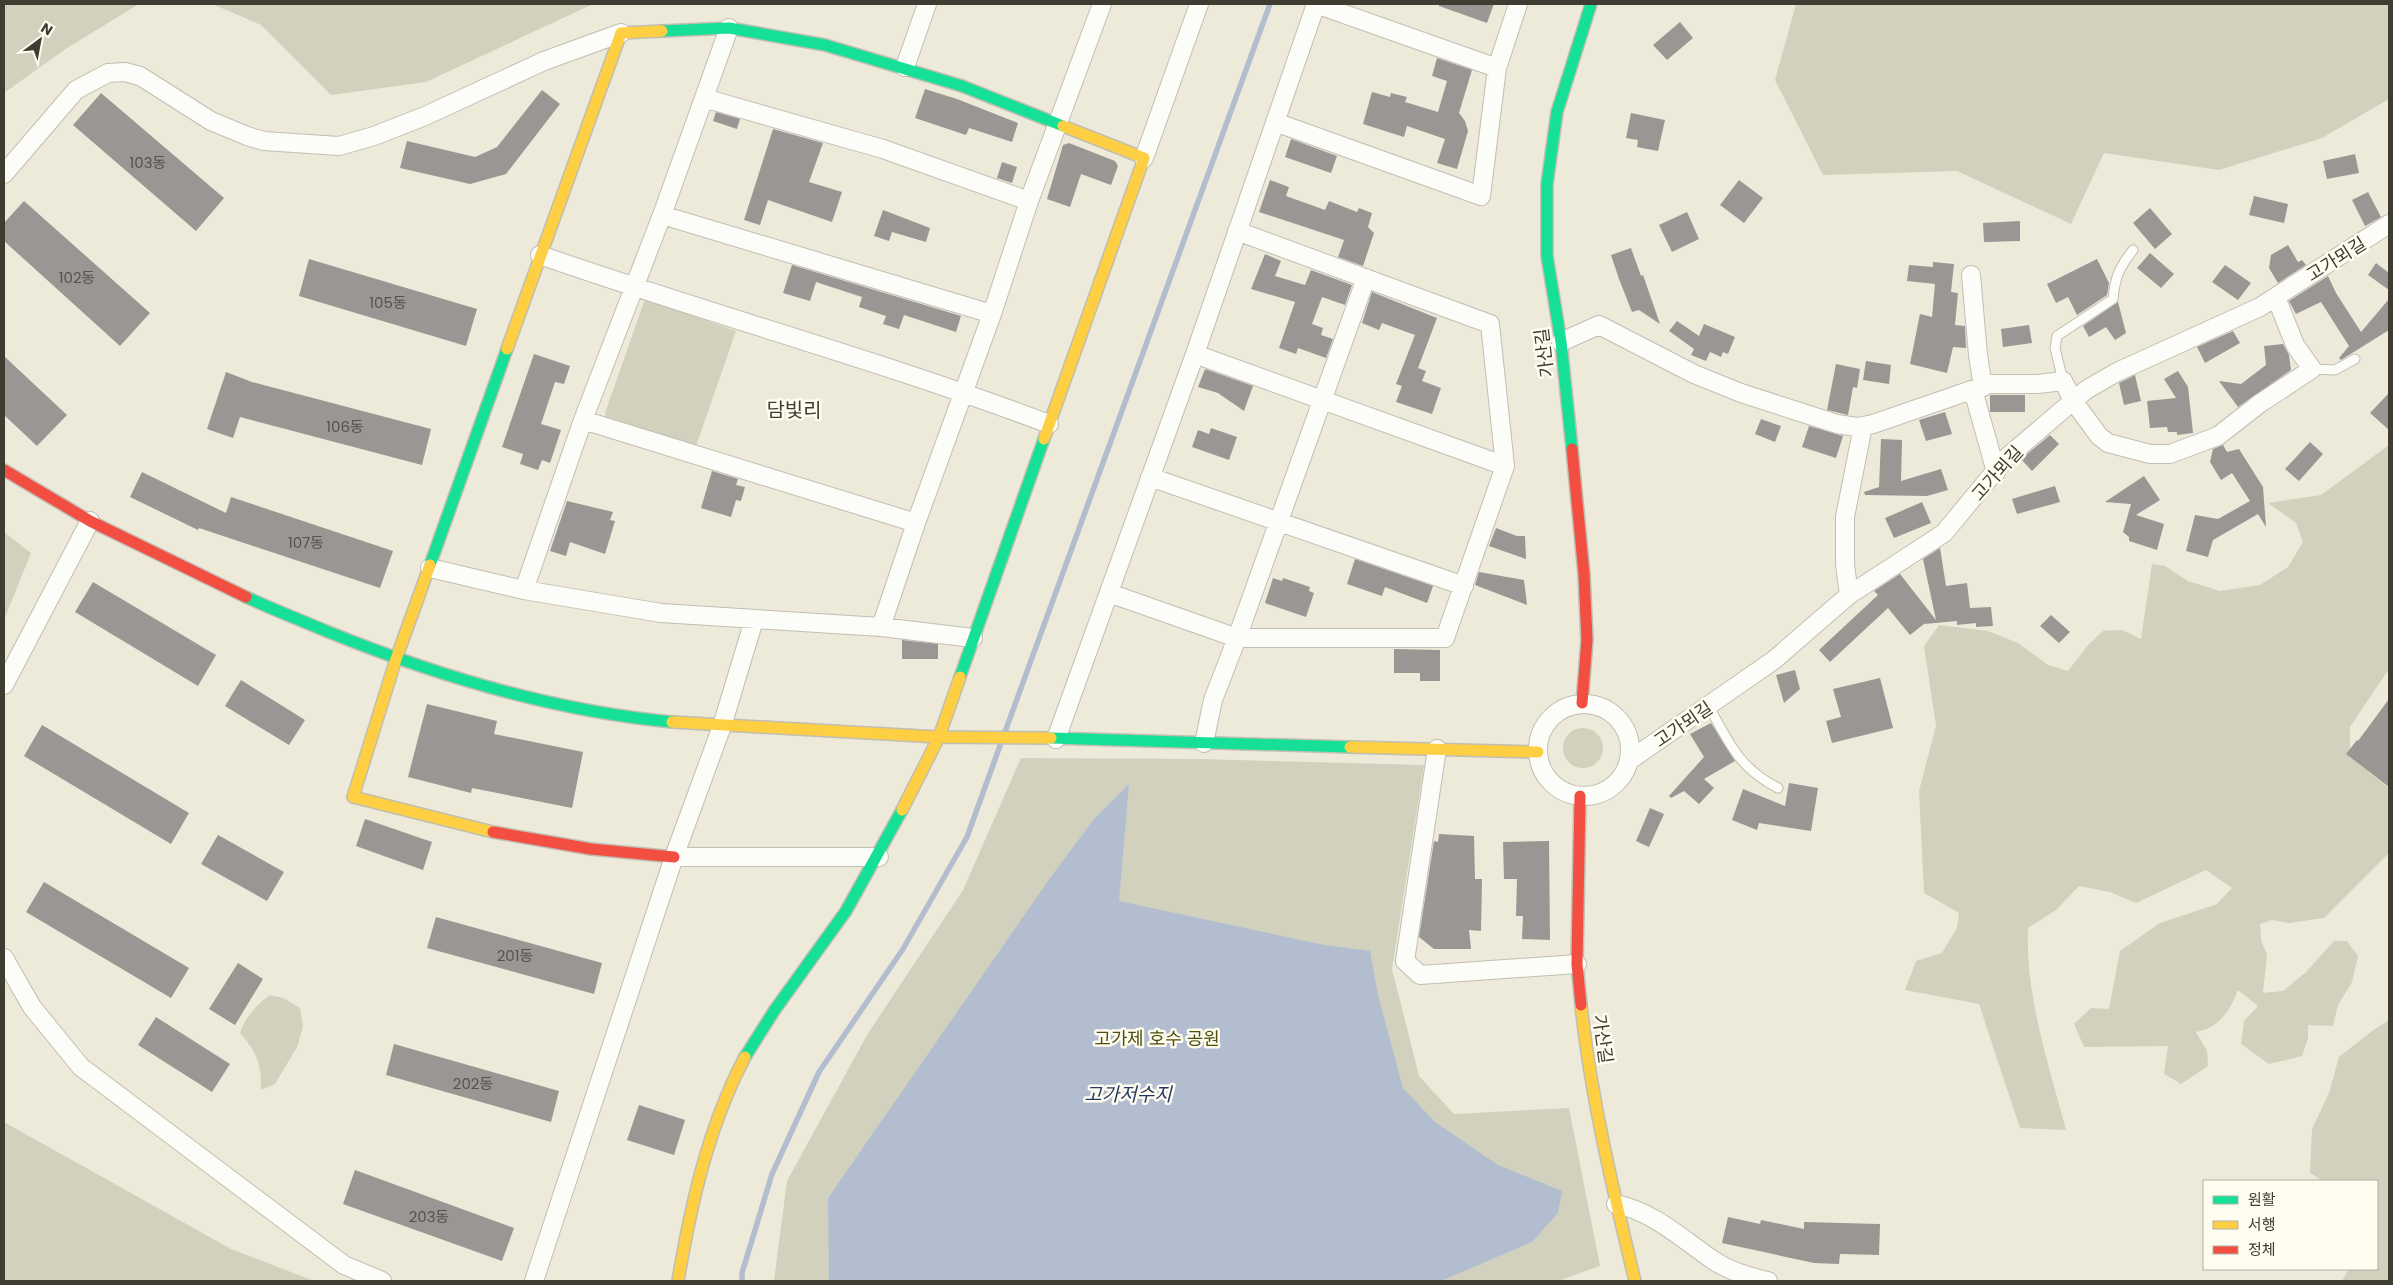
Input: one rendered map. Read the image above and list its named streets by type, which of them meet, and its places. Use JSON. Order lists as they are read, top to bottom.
{
  "streets": {
    "street": ["고가뫼길", "가산길"]
  },
  "crossings": [
    ["고가뫼길", "가산길"]
  ],
  "districts": ["담빛리"],
  "water": ["고가저수지"],
  "parks": ["고가제 호수 공원"],
  "house_numbers": [
    "103동",
    "102동",
    "105동",
    "106동",
    "107동",
    "201동",
    "202동",
    "203동"
  ],
  "legend": ["원활", "서행", "정체"],
  "north": "top right"
}
